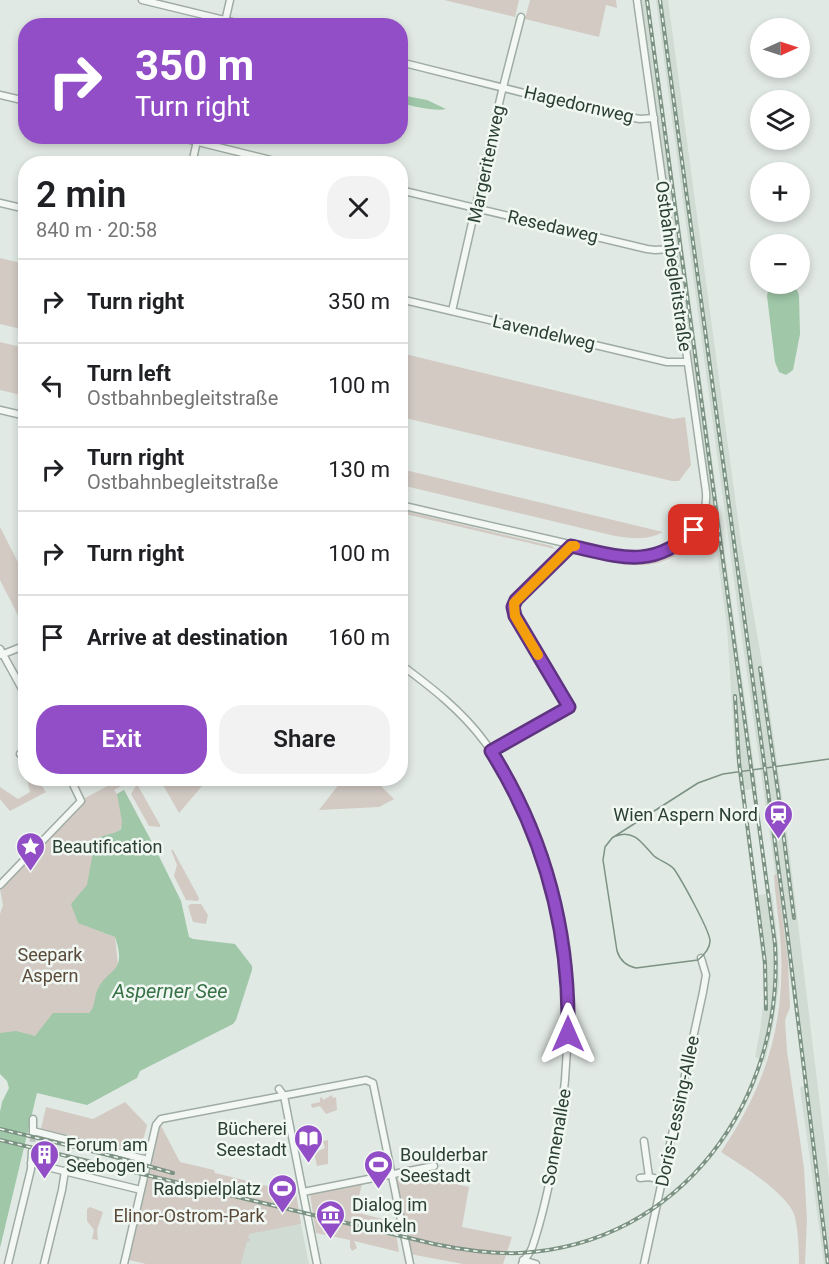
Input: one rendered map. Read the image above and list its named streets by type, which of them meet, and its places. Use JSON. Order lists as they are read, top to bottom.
{
  "streets": {
    "street": [
      "Hagedornweg",
      "Margeritenweg",
      "Resedaweg",
      "Ostbahnbegleitstraße",
      "Lavendelweg",
      "Doris-Lessing-Allee",
      "Sonnenallee"
    ]
  },
  "crossings": [
    ["Hagedornweg", "Margeritenweg"],
    ["Hagedornweg", "Ostbahnbegleitstraße"],
    ["Margeritenweg", "Resedaweg"],
    ["Margeritenweg", "Lavendelweg"],
    ["Resedaweg", "Ostbahnbegleitstraße"],
    ["Ostbahnbegleitstraße", "Lavendelweg"]
  ],
  "water": ["Asperner See"],
  "parks": ["Seepark Aspern", "Elinor-Ostrom-Park"],
  "places": {
    "station": ["Wien Aspern Nord"],
    "place": ["Beautification"],
    "library": ["Bücherei Seestadt"],
    "building": ["Forum am Seebogen"],
    "sports": ["Boulderbar Seestadt", "Radspielplatz"],
    "museum": ["Dialog im Dunkeln"]
  },
  "north": "right",
  "page": {
    "map_buttons": ["+", "−"],
    "turn": ["350 m", "Turn right"],
    "heading": ["2 min", "840 m · 20:58"],
    "list": [
      {
        "name": "Turn right",
        "value": "350 m"
      },
      {
        "name": "Turn left",
        "note": "Ostbahnbegleitstraße",
        "value": "100 m"
      },
      {
        "name": "Turn right",
        "note": "Ostbahnbegleitstraße",
        "value": "130 m"
      },
      {
        "name": "Turn right",
        "value": "100 m"
      },
      {
        "name": "Arrive at destination",
        "value": "160 m"
      }
    ],
    "buttons": ["Exit", "Share"]
  }
}
